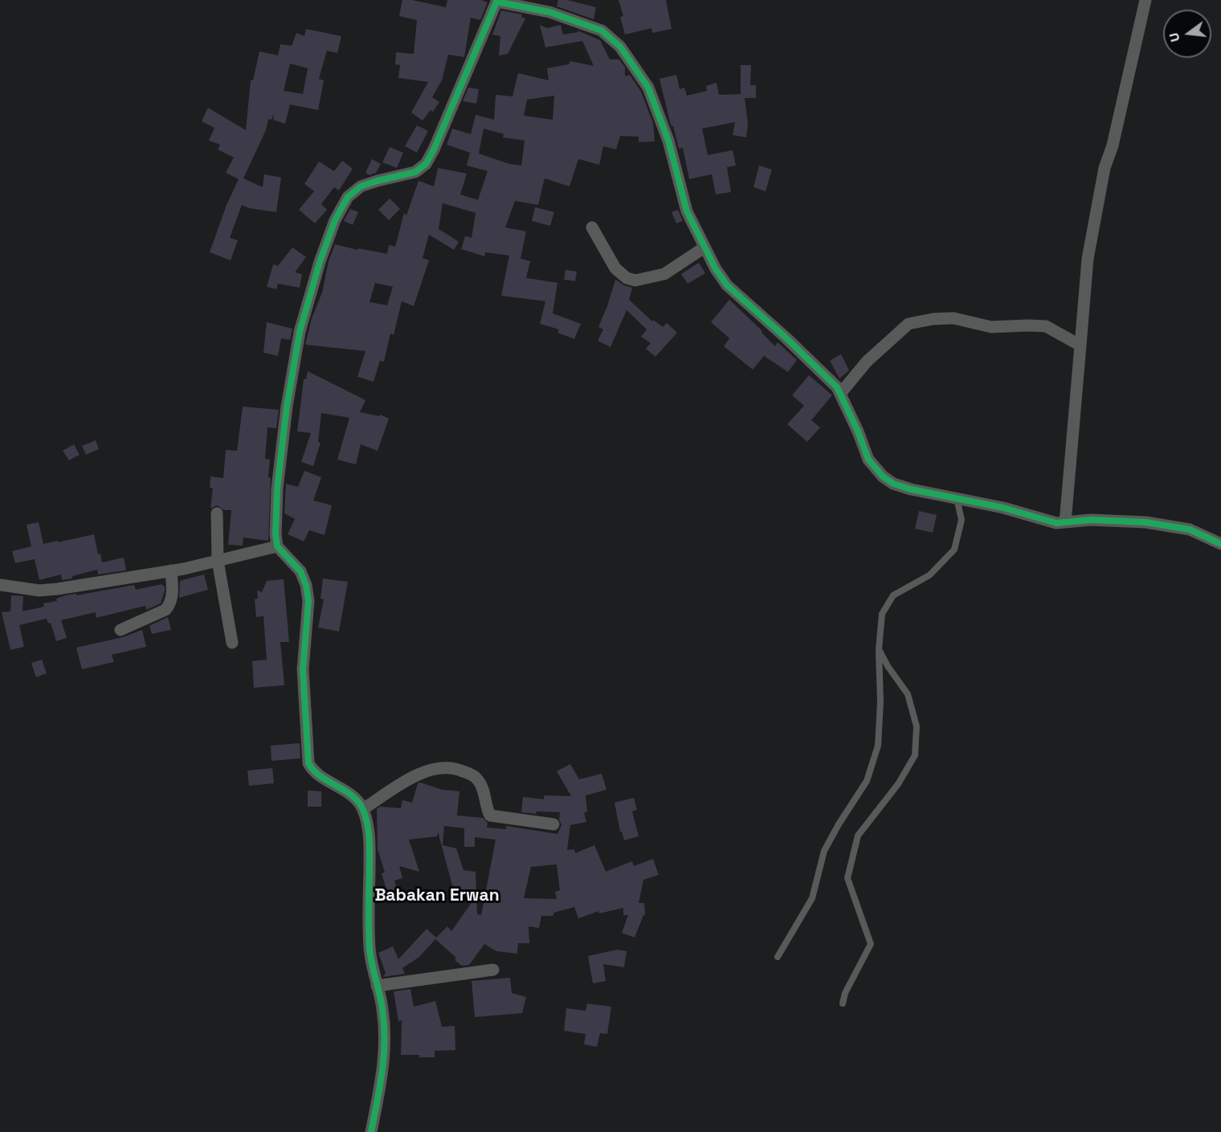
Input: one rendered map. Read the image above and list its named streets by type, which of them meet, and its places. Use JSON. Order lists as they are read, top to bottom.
{
  "districts": ["Babakan Erwan"],
  "north": "left"
}
